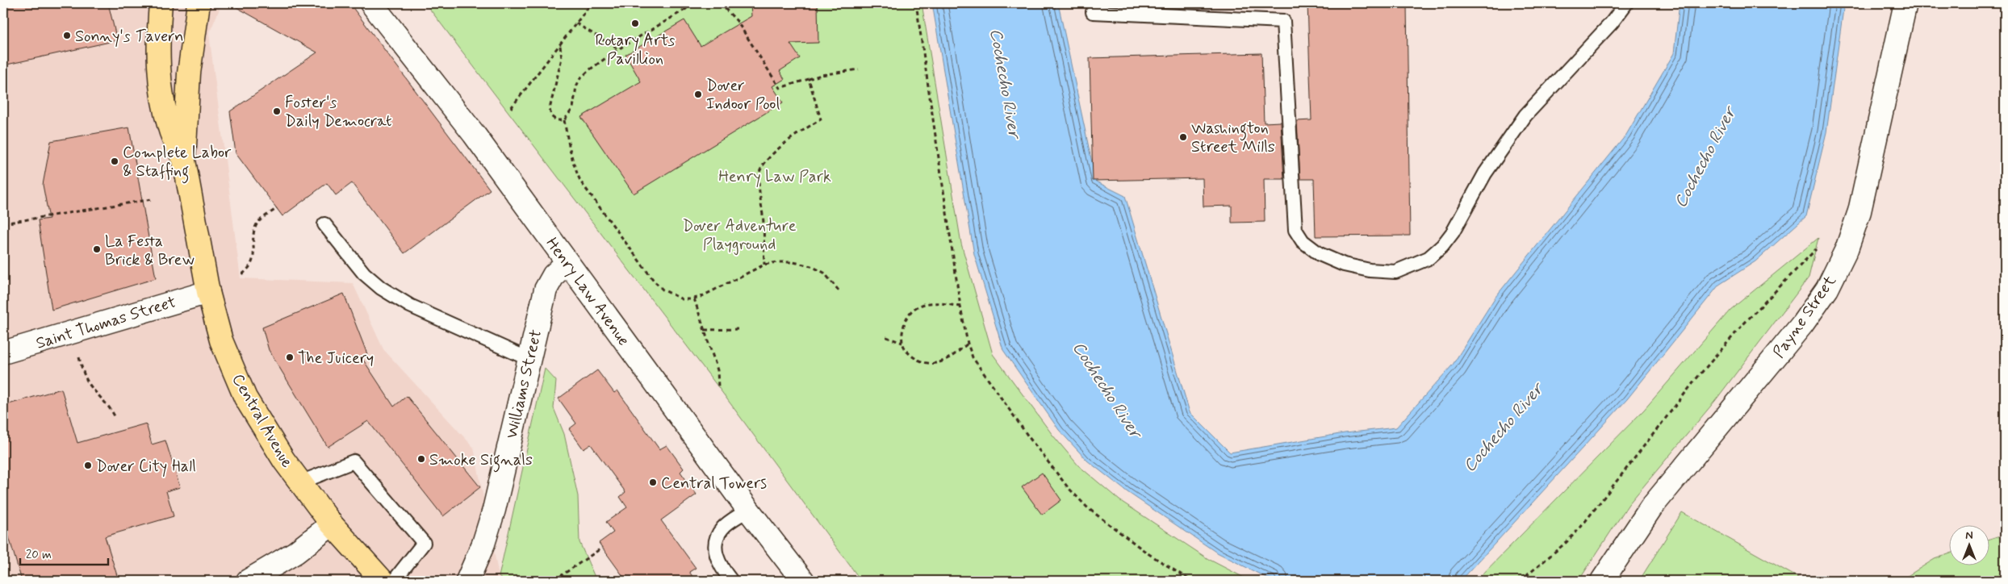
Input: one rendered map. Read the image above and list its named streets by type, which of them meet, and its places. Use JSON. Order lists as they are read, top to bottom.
{
  "streets": {
    "main road": ["Central Avenue"],
    "street": [
      "Henry Law Avenue",
      "Payne Street",
      "Saint Thomas Street",
      "Williams Street"
    ]
  },
  "crossings": [
    ["Henry Law Avenue", "Williams Street"],
    ["Saint Thomas Street", "Central Avenue"]
  ],
  "water": ["Cochecho River"],
  "parks": ["Henry Law Park", "Dover Adventure Playground"],
  "places": [
    "Rotary Arts Pavillion",
    "Sonny's Tavern",
    "Dover Indoor Pool",
    "Foster's Daily Democrat",
    "Washington Street Mills",
    "Complete Labor & Staffing",
    "La Festa Brick & Brew",
    "The Juicery",
    "Smoke Signals",
    "Dover City Hall",
    "Central Towers"
  ],
  "scale_bar": "20 m",
  "north": "top"
}
